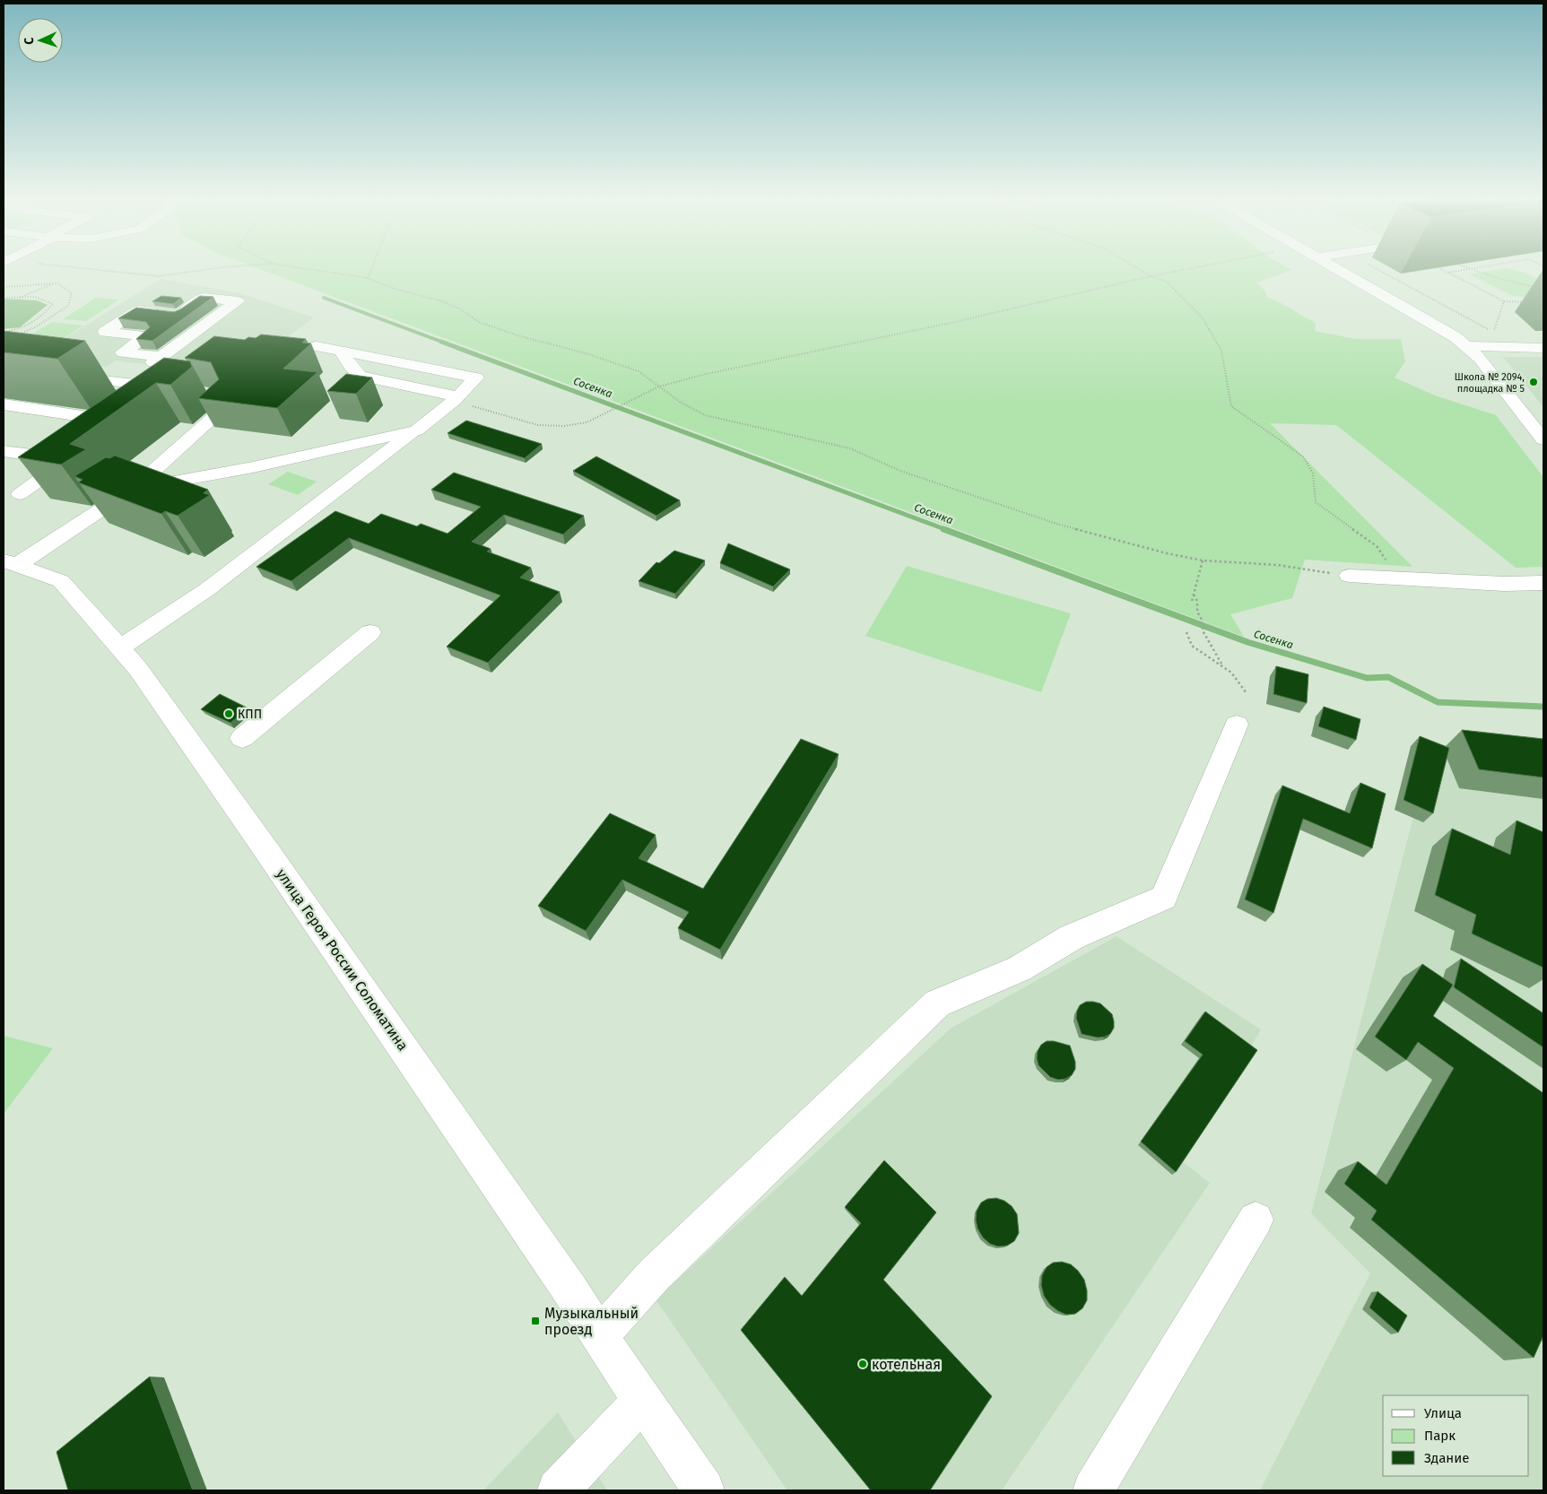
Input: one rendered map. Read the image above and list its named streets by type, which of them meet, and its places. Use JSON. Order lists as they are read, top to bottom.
{
  "streets": {
    "street": ["улица Героя России Соломатина"]
  },
  "water": ["Сосенка"],
  "places": {
    "other": ["Школа № 2094, площадка № 5", "КПП", "котельная"],
    "transit": ["Музыкальный проезд"]
  },
  "legend": ["Улица", "Парк", "Здание"],
  "north": "left"
}
